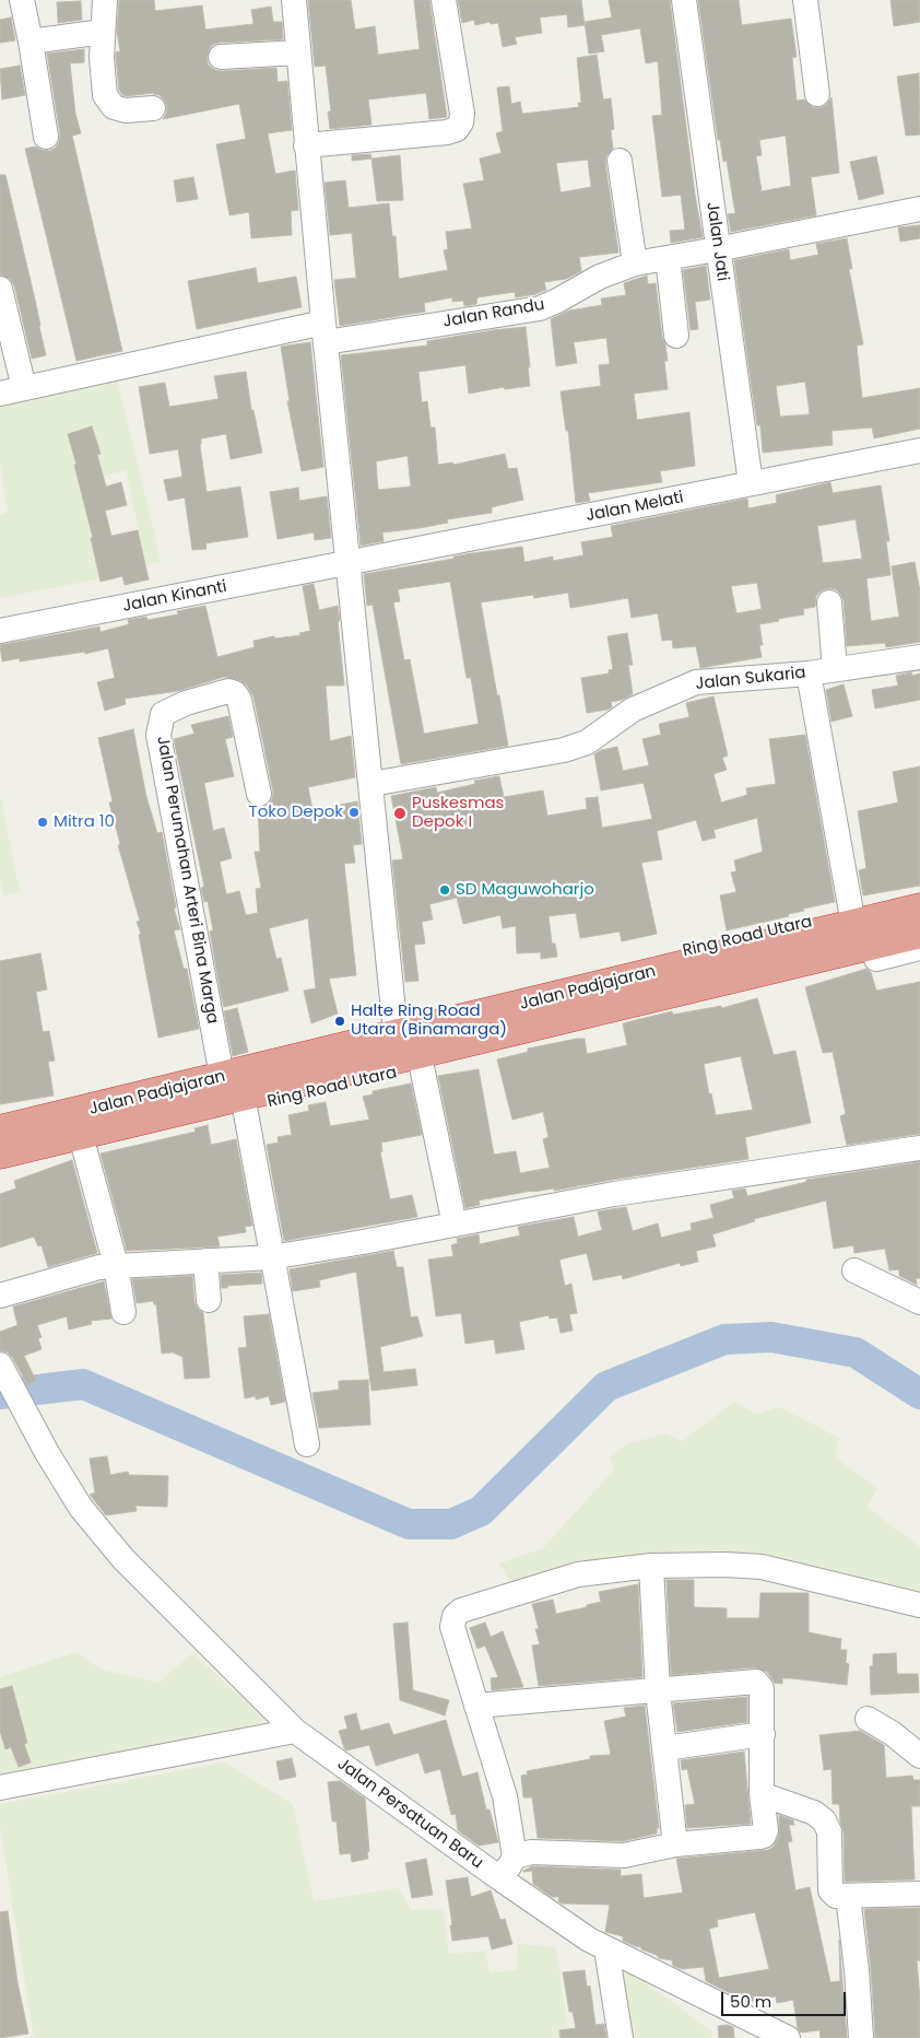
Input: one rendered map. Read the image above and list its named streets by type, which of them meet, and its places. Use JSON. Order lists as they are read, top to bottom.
{
  "streets": {
    "highway": ["Jalan Padjajaran"],
    "street": [
      "Jalan Jati",
      "Jalan Randu",
      "Jalan Melati",
      "Jalan Kinanti",
      "Jalan Sukaria",
      "Jalan Perumahan Arteri Bina Marga",
      "Ring Road Utara",
      "Jalan Persatuan Baru"
    ]
  },
  "crossings": [
    ["Jalan Jati", "Jalan Randu"],
    ["Jalan Jati", "Jalan Melati"],
    ["Jalan Melati", "Jalan Kinanti"],
    ["Jalan Perumahan Arteri Bina Marga", "Ring Road Utara"],
    ["Ring Road Utara", "Jalan Padjajaran"]
  ],
  "places": [
    "Toko Depok",
    "Puskesmas Depok I",
    "Mitra 10",
    "SD Maguwoharjo",
    "Halte Ring Road Utara (Binamarga)"
  ],
  "scale_bar": "50 m"
}
